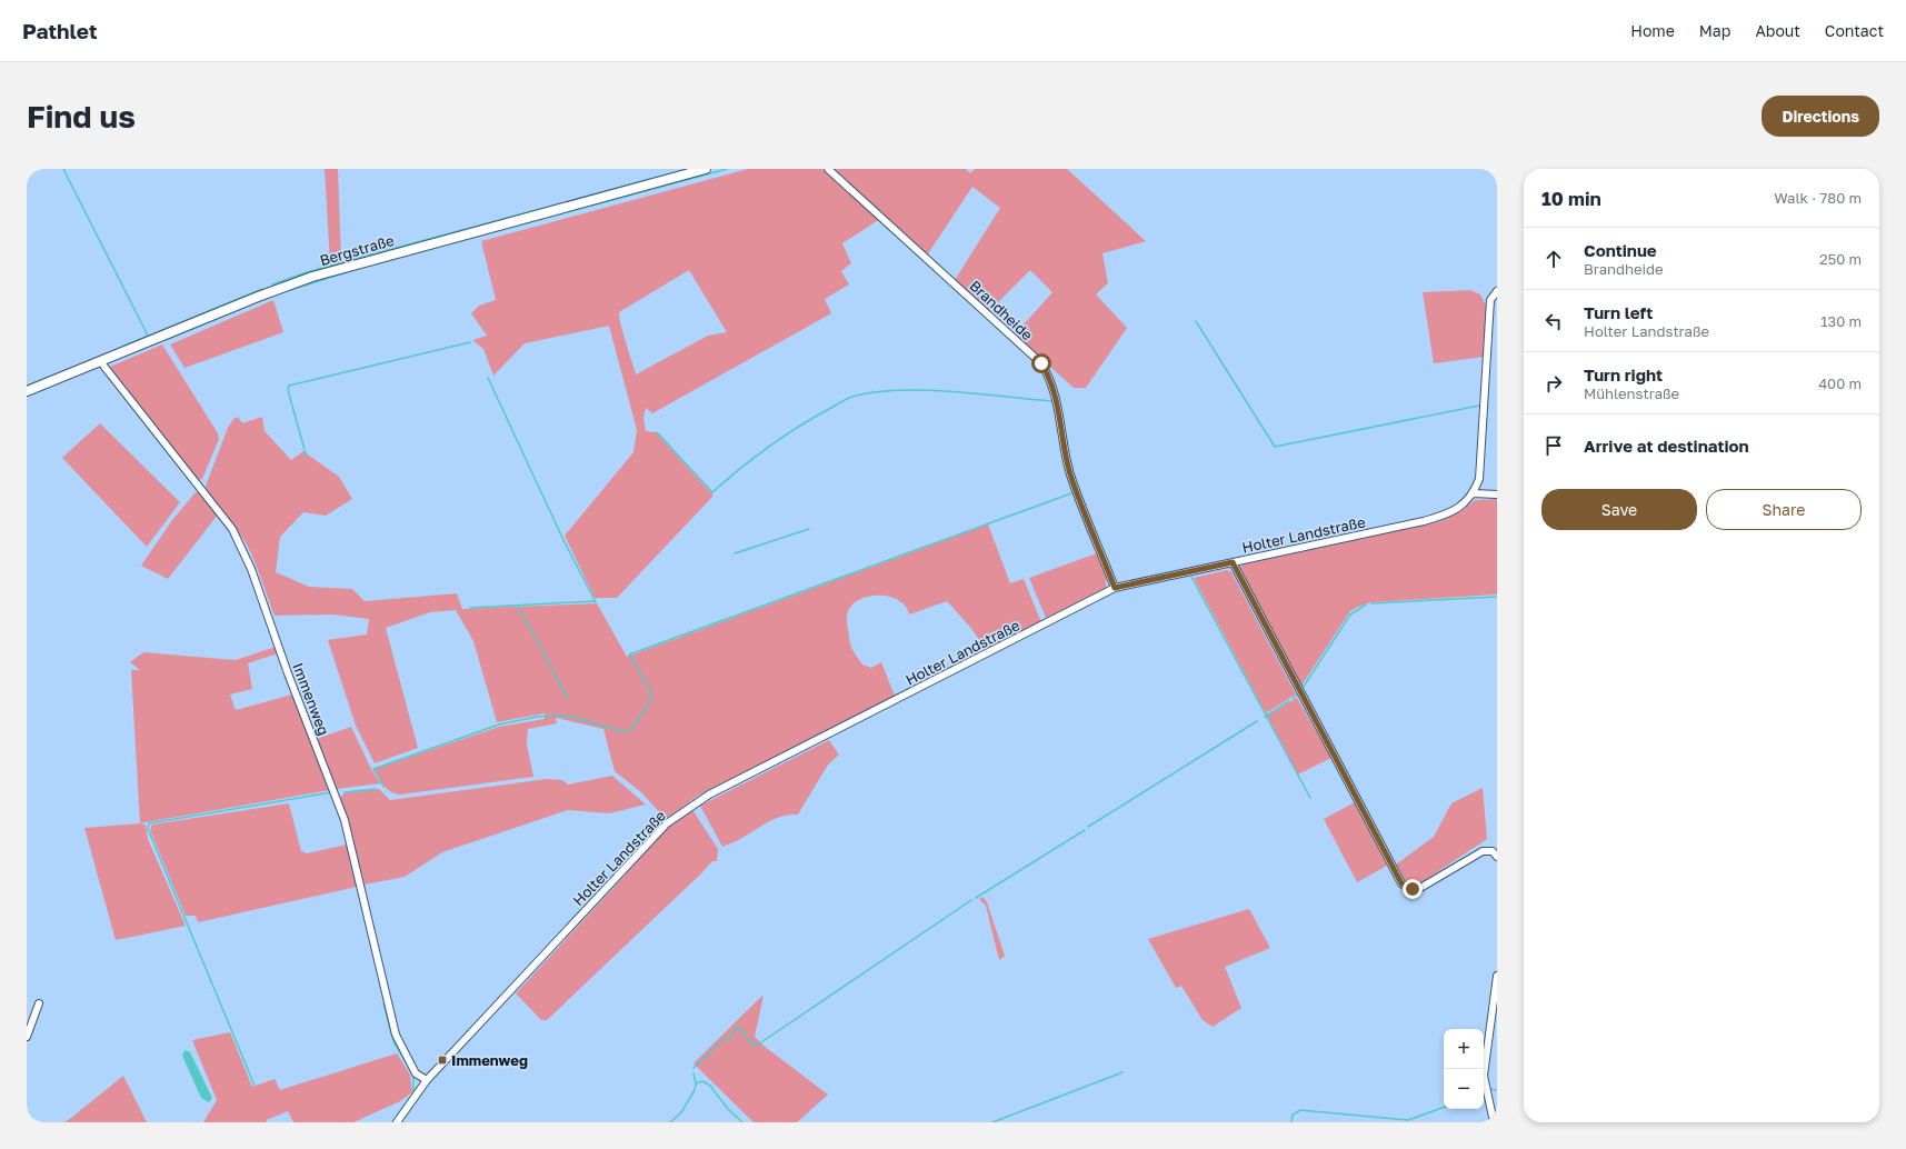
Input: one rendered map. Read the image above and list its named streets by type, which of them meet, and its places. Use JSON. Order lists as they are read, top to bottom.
{
  "streets": {
    "street": [
      "Bergstraße",
      "Brandheide",
      "Holter Landstraße",
      "Immenweg"
    ]
  },
  "crossings": [
    ["Bergstraße", "Immenweg"],
    ["Brandheide", "Holter Landstraße"],
    ["Holter Landstraße", "Immenweg"]
  ],
  "places": {
    "transit": ["Immenweg"]
  },
  "page": {
    "header": "Pathlet",
    "nav": [
      "Home",
      "Map",
      "About",
      "Contact"
    ],
    "buttons": [
      "Directions",
      ["Save", "Share"]
    ],
    "title": "Find us",
    "heading": ["10 min", "Walk · 780 m"],
    "list": [
      ["Continue", "Brandheide", "250 m"],
      ["Turn left", "Holter Landstraße", "130 m"],
      ["Turn right", "Mühlenstraße", "400 m"],
      "Arrive at destination"
    ],
    "map_buttons": ["+", "−"]
  }
}
